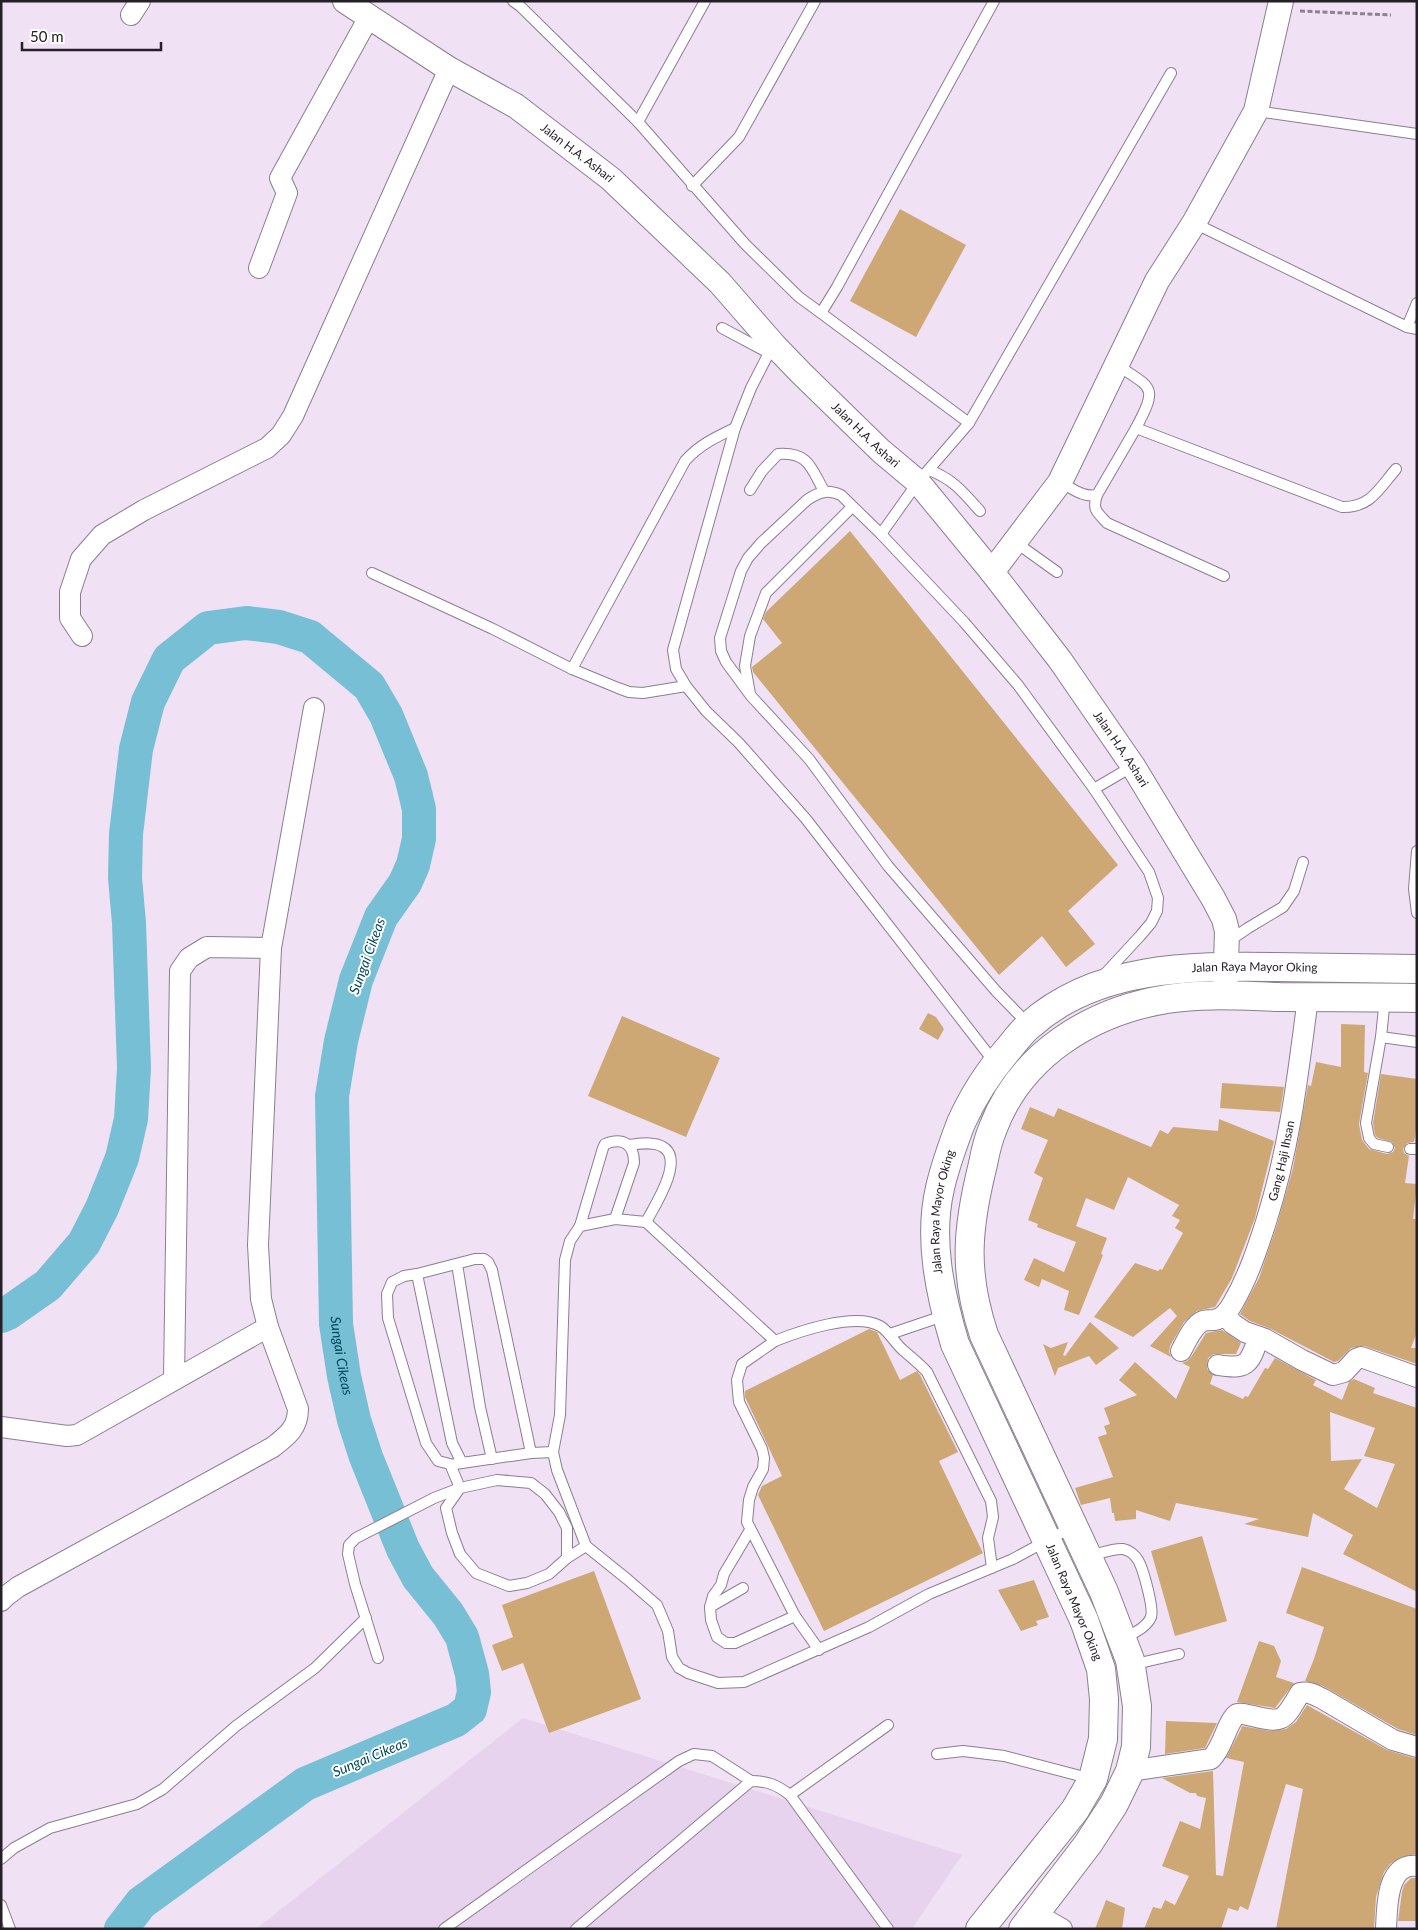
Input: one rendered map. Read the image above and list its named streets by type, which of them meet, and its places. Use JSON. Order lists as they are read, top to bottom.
{
  "streets": {
    "main road": ["Jalan Raya Mayor Oking"],
    "street": ["Jalan H.A. Ashari", "Gang Haji Ihsan"]
  },
  "crossings": [
    ["Jalan H.A. Ashari", "Jalan Raya Mayor Oking"]
  ],
  "water": ["Sungai Cikeas"],
  "scale_bar": "50 m"
}
